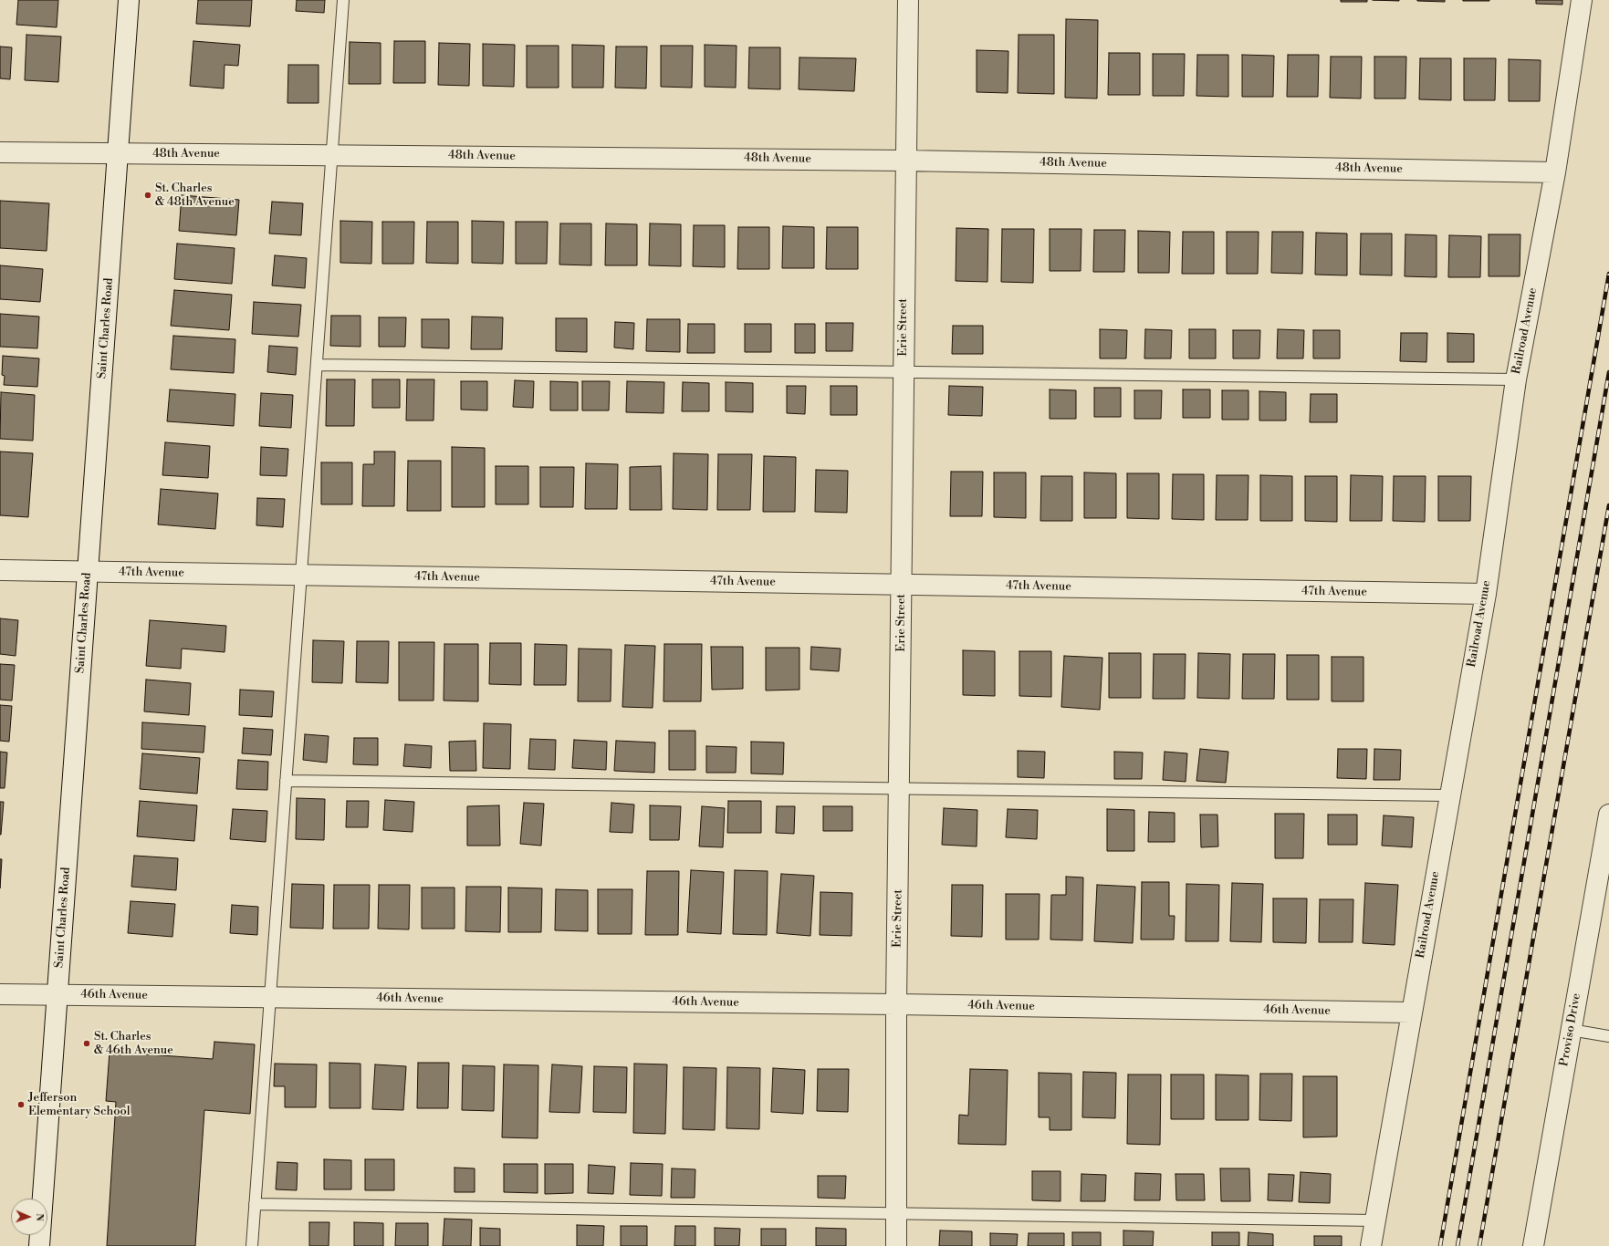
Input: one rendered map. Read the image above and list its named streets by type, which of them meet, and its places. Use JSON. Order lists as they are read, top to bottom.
{
  "streets": {
    "street": [
      "48th Avenue",
      "Erie Street",
      "Saint Charles Road",
      "Railroad Avenue",
      "47th Avenue",
      "46th Avenue",
      "Proviso Drive"
    ]
  },
  "crossings": [
    ["48th Avenue", "Erie Street"],
    ["48th Avenue", "Saint Charles Road"],
    ["48th Avenue", "Railroad Avenue"],
    ["Erie Street", "47th Avenue"],
    ["Erie Street", "46th Avenue"],
    ["Saint Charles Road", "47th Avenue"],
    ["Saint Charles Road", "46th Avenue"],
    ["Railroad Avenue", "47th Avenue"],
    ["Railroad Avenue", "46th Avenue"]
  ],
  "places": ["St. Charles & 48th Avenue", "St. Charles & 46th Avenue", "Jefferson Elementary School"],
  "north": "right"
}
